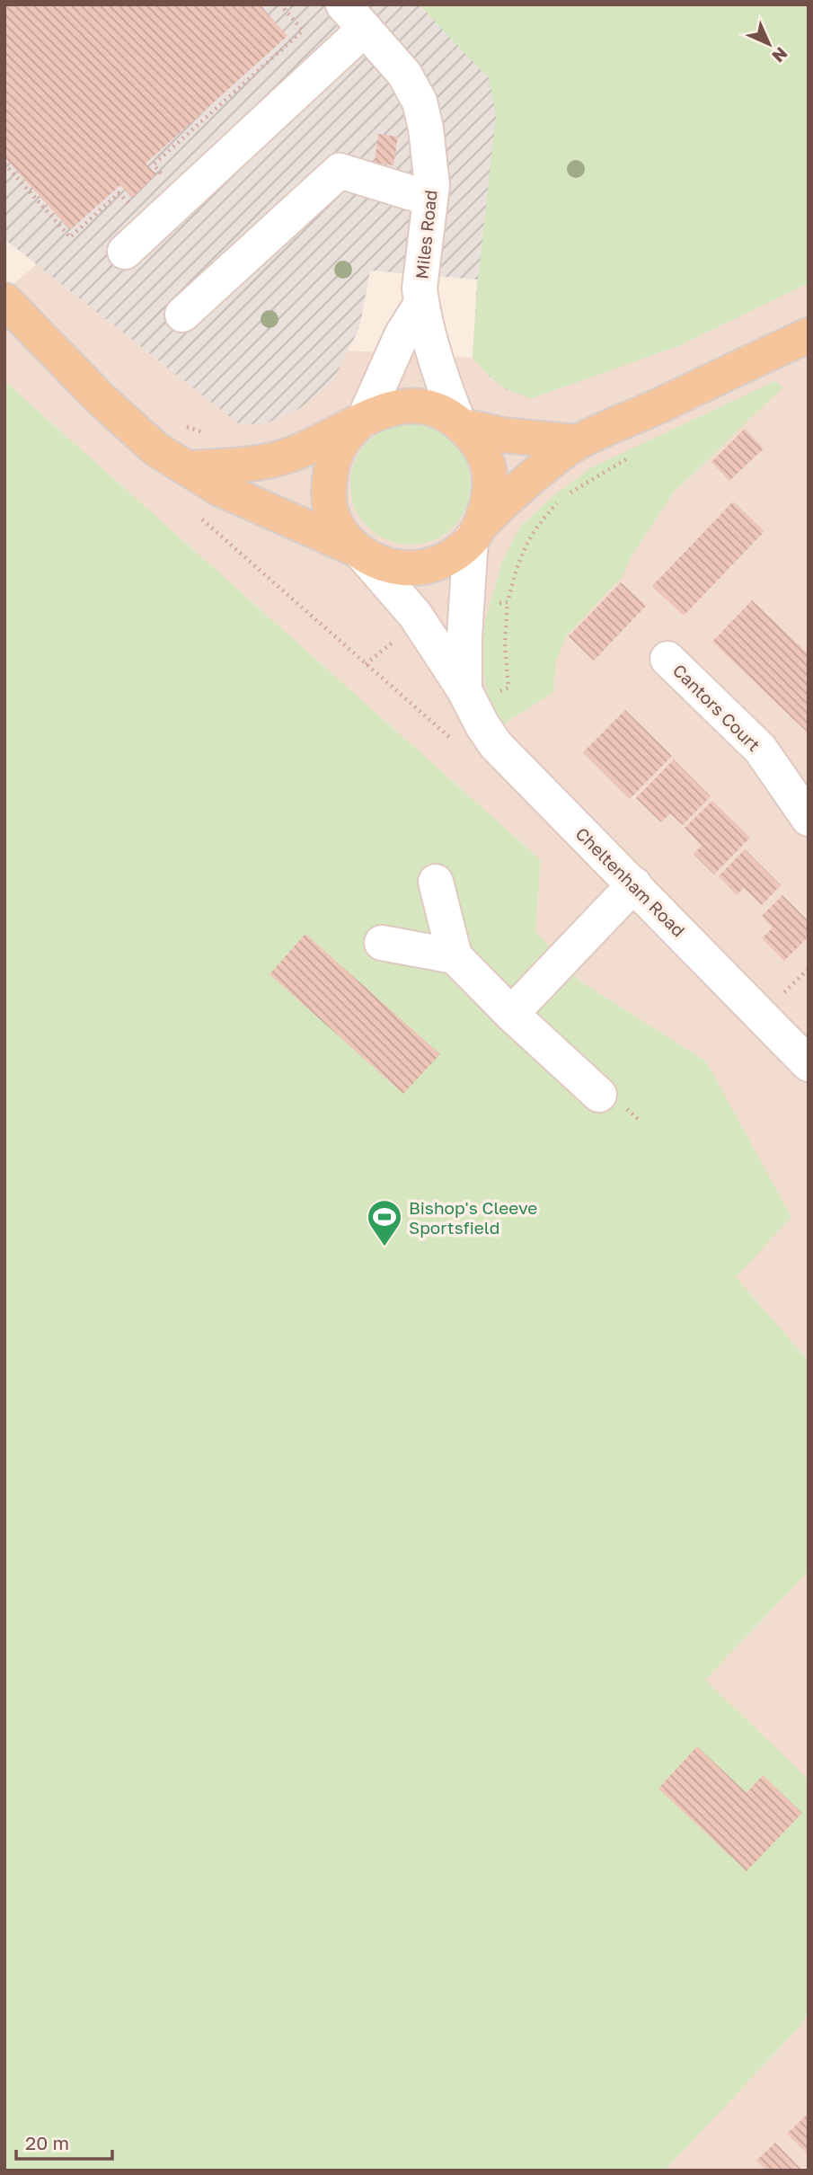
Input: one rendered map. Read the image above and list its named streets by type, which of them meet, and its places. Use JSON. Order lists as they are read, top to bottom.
{
  "streets": {
    "street": ["Miles Road", "Cantors Court", "Cheltenham Road"]
  },
  "crossings": [
    ["Miles Road", "Cheltenham Road"]
  ],
  "places": {
    "sports": ["Bishop's Cleeve Sportsfield"]
  },
  "scale_bar": "20 m",
  "north": "bottom right"
}
